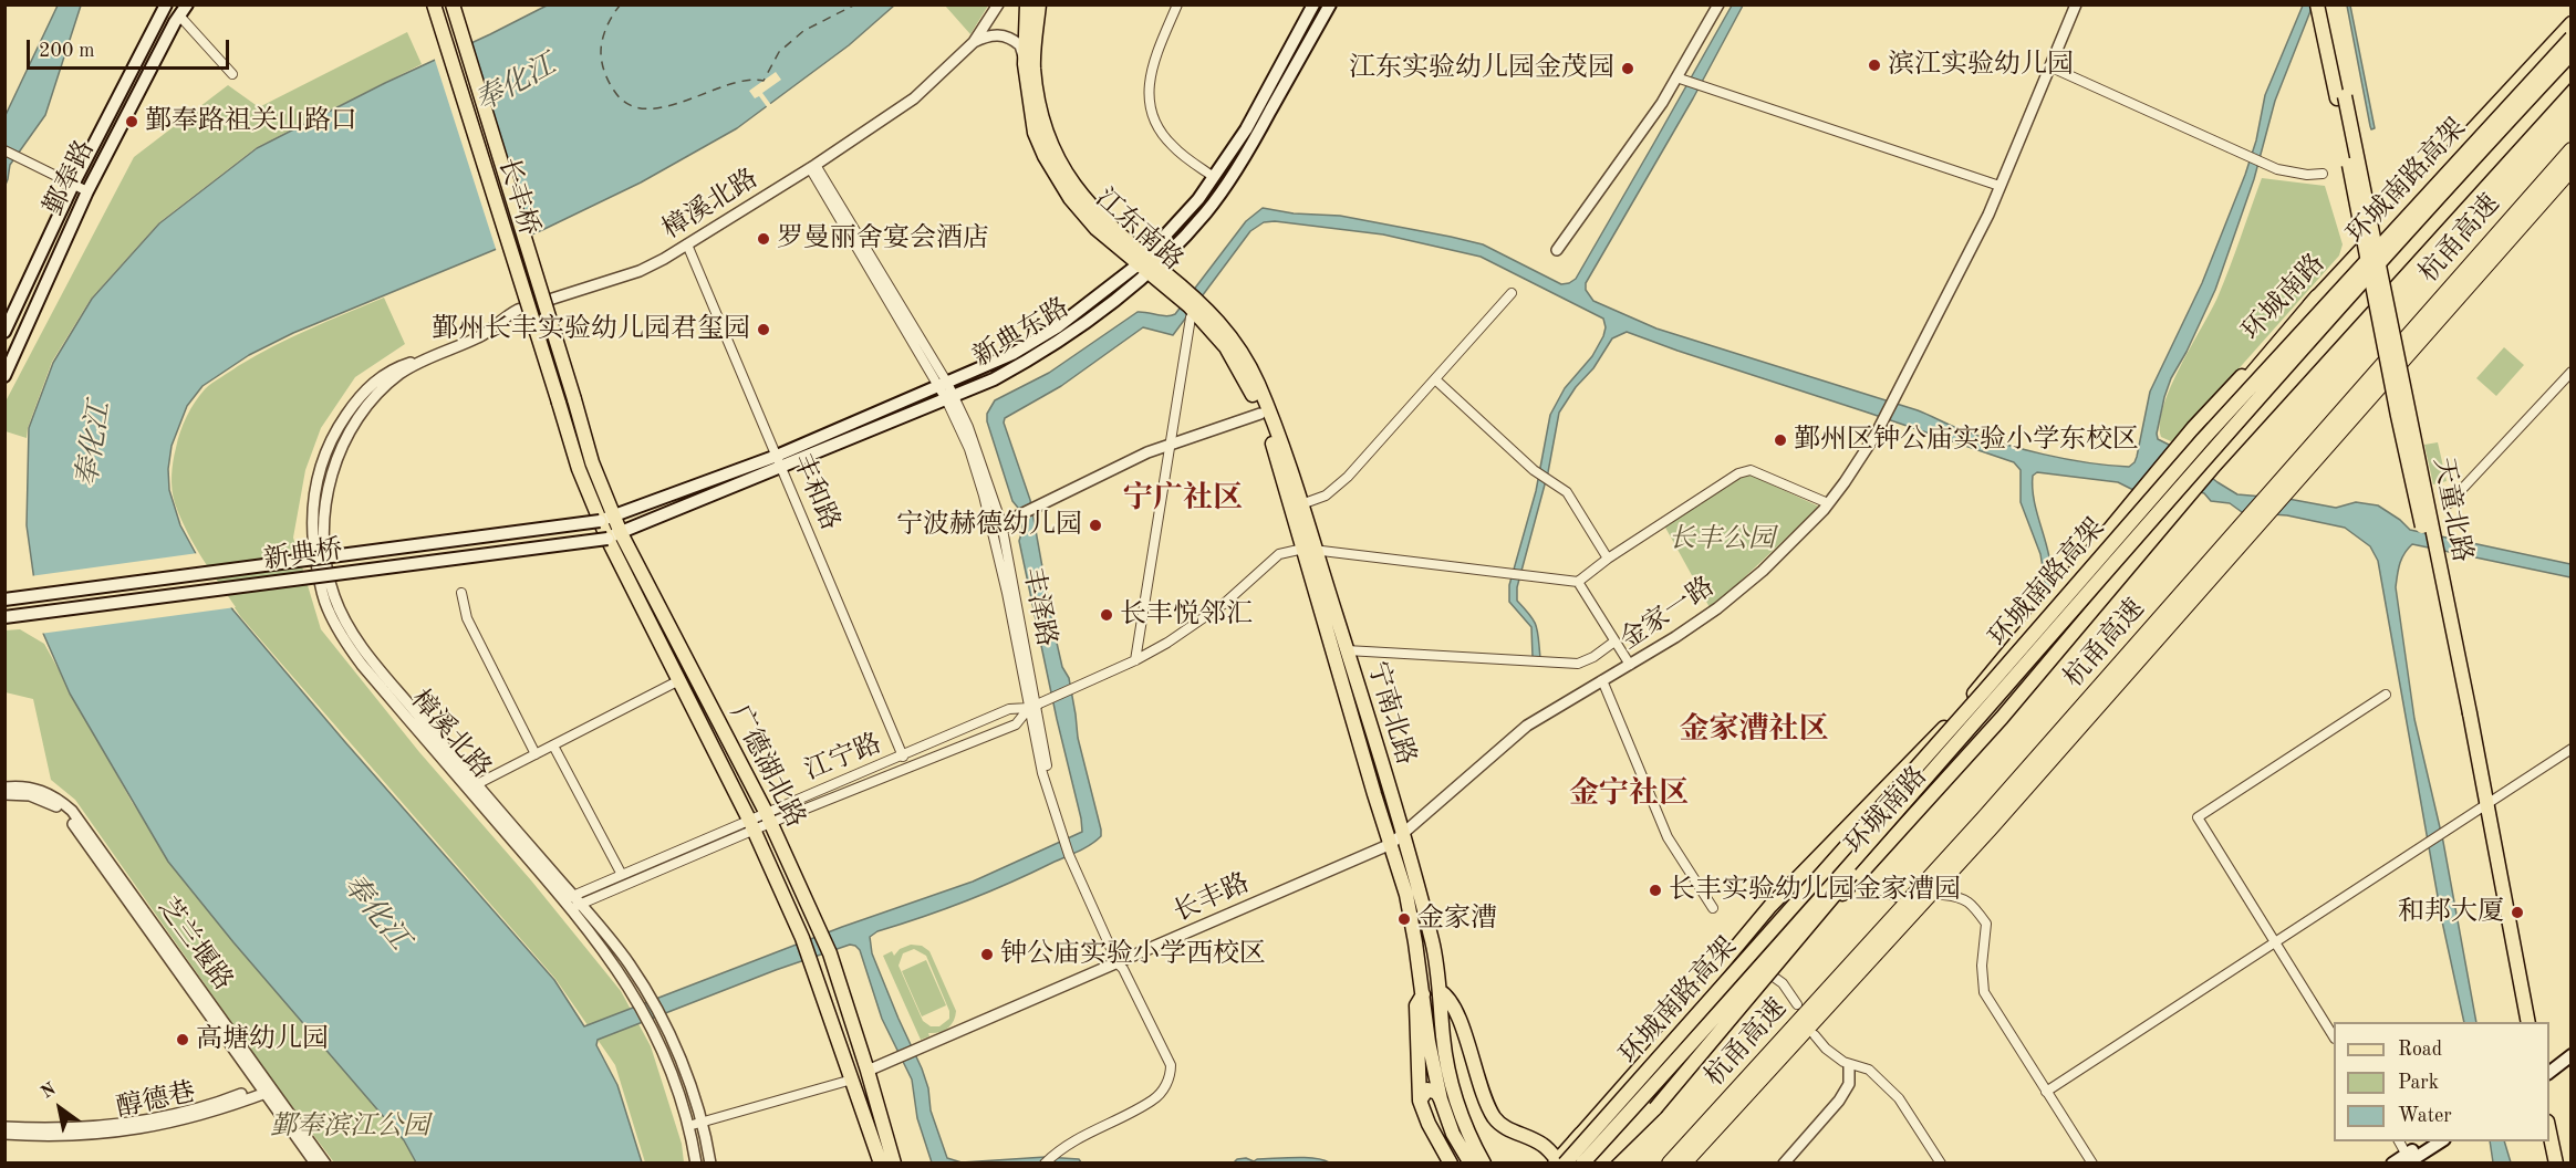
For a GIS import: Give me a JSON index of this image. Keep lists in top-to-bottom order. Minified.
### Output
{"streets":{"highway":["杭甬高速"],"main road":["鄞奉路","环城南路高架","长丰桥","江东南路","环城南路","新典东路","天童北路","新典桥","宁南北路","广德湖北路"],"street":["樟溪北路","丰和路","丰泽路","金家一路","江宁路","长丰路","芝兰堰路","醇德巷"]},"crossings":[["环城南路高架","环城南路"],["长丰桥","广德湖北路"],["樟溪北路","丰和路"],["樟溪北路","丰泽路"],["樟溪北路","江宁路"],["江东南路","新典东路"],["江东南路","宁南北路"],["新典东路","丰和路"],["新典东路","新典桥"],["新典东路","丰泽路"],["新典东路","广德湖北路"],["丰和路","江宁路"],["新典桥","广德湖北路"],["丰泽路","江宁路"],["丰泽路","长丰路"],["金家一路","宁南北路"],["金家一路","长丰路"],["宁南北路","长丰路"],["江宁路","广德湖北路"],["广德湖北路","长丰路"],["芝兰堰路","醇德巷"]],"districts":["宁广社区","金家漕社区","金宁社区"],"water":["奉化江"],"parks":["长丰公园","鄞奉滨江公园"],"places":["滨江实验幼儿园","江东实验幼儿园金茂园","鄞奉路祖关山路口","罗曼丽舍宴会酒店","鄞州长丰实验幼儿园君玺园","鄞州区钟公庙实验小学东校区","宁波赫德幼儿园","长丰悦邻汇","长丰实验幼儿园金家漕园","和邦大厦","金家漕","钟公庙实验小学西校区","高塘幼儿园"],"legend":["Road","Park","Water"],"scale_bar":"200 m","north":"top left"}
